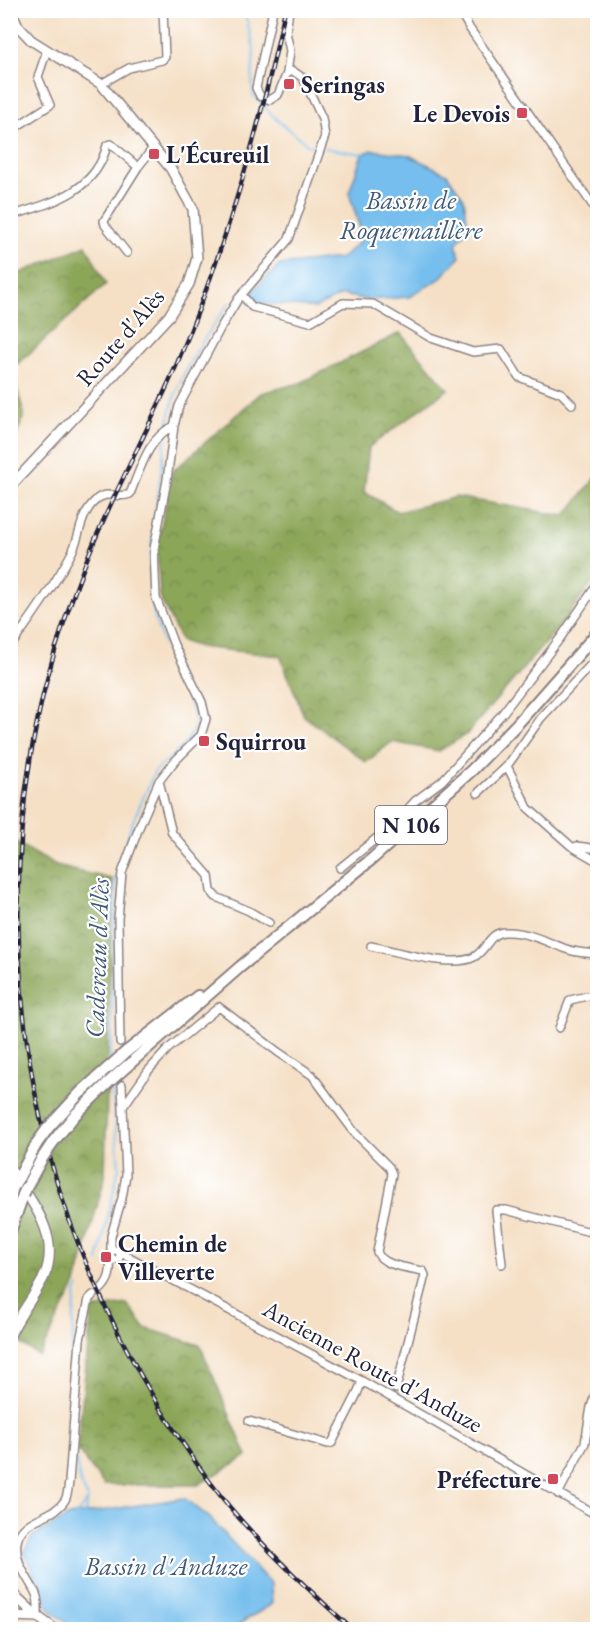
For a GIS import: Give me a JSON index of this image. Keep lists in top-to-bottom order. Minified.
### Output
{"streets":{"main road":["Route d'Alès","N 106"],"street":["Ancienne Route d'Anduze"]},"water":["Bassin de Roquemaillère","Cadereau d'Alès","Bassin d'Anduze"],"places":{"transit":["Seringas","Le Devois","L'Écureuil","Squirrou","Chemin de Villeverte","Préfecture"]}}
